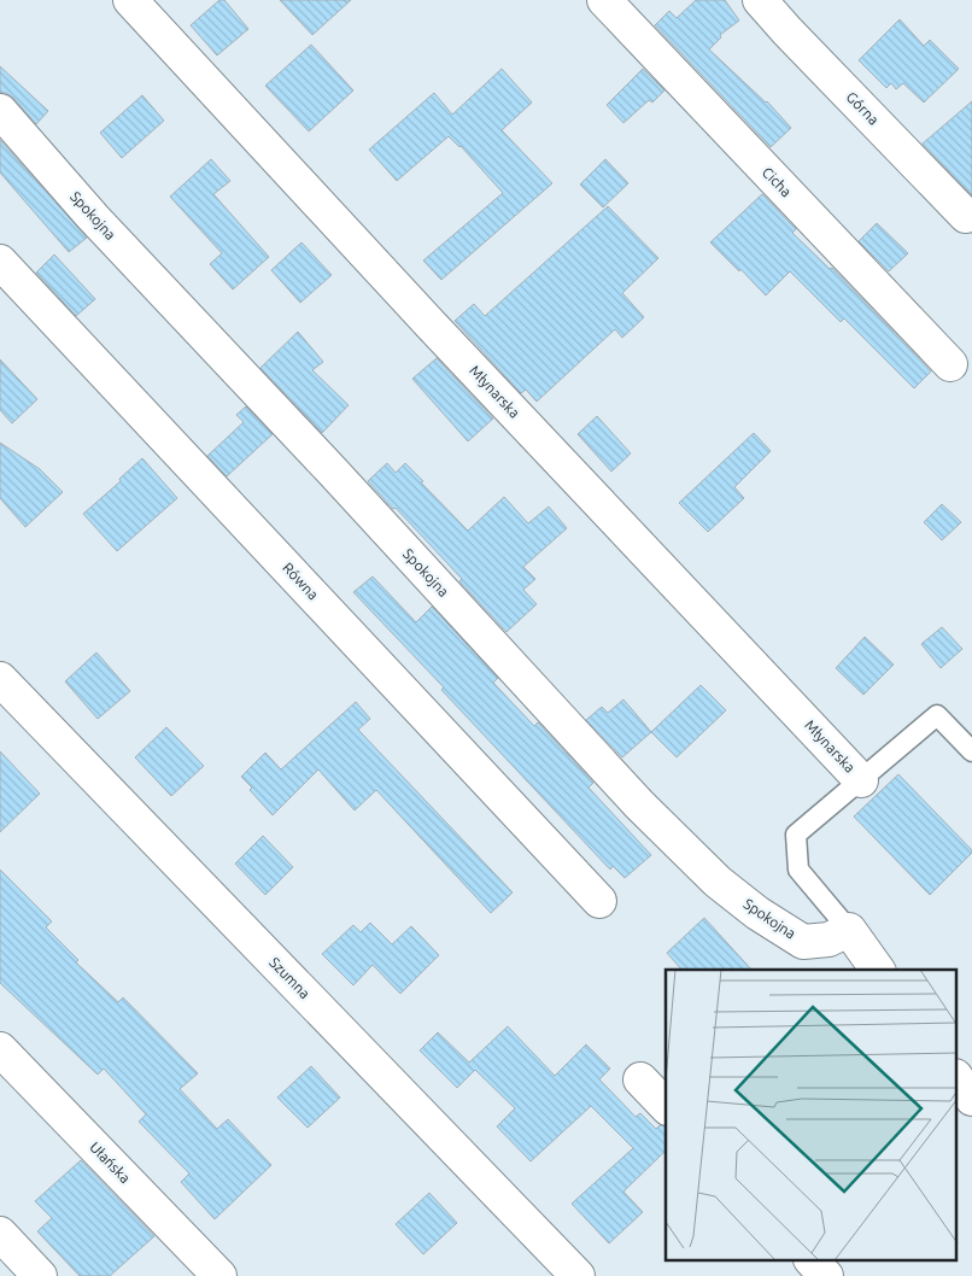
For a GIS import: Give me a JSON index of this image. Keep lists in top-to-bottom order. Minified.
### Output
{"streets":{"street":["Górna","Cicha","Spokojna","Młynarska","Równa","Szumna","Ułańska"]}}
